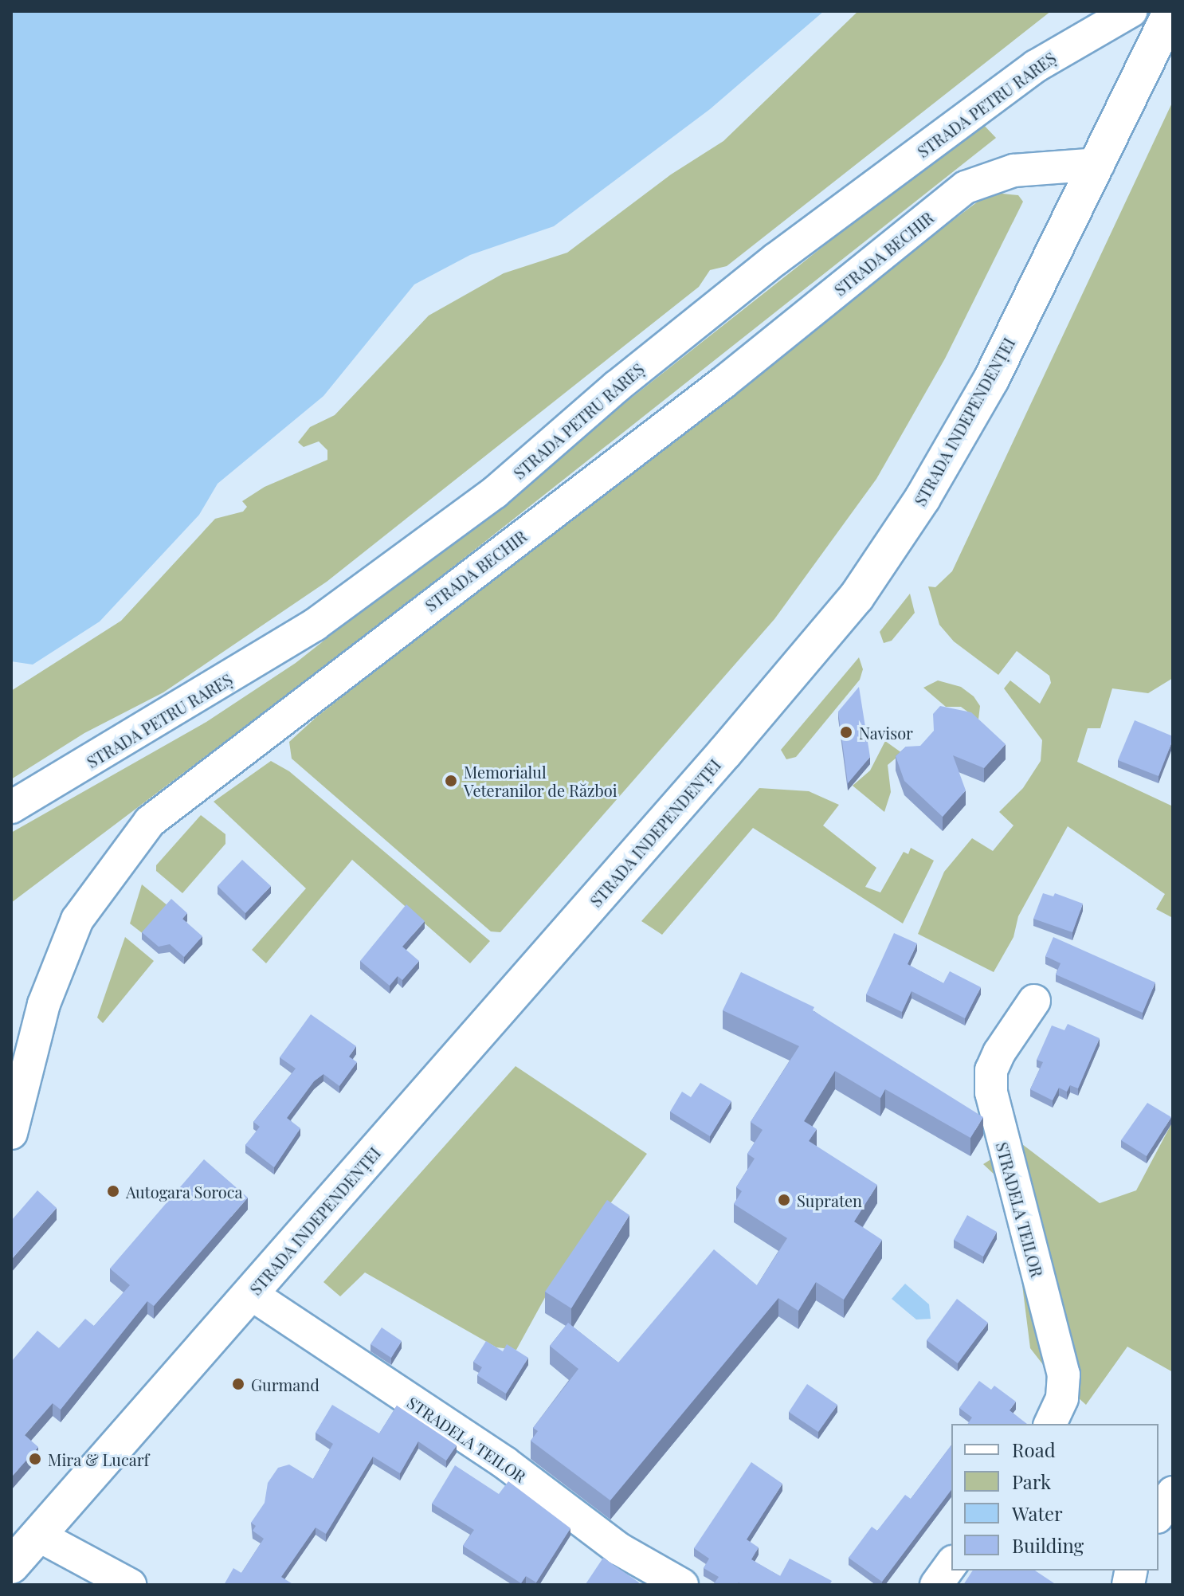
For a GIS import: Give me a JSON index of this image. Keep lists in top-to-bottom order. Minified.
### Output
{"streets":{"main road":["STRADA INDEPENDENȚEI"],"street":["STRADA PETRU RAREȘ","STRADA BECHIR","STRADELA TEILOR"]},"crossings":[["STRADA BECHIR","STRADA INDEPENDENȚEI"],["STRADA INDEPENDENȚEI","STRADELA TEILOR"]],"places":["Navisor","Memorialul Veteranilor de Război","Autogara Soroca","Supraten","Gurmand","Mira & Lucarf"],"legend":["Road","Park","Water","Building"]}
